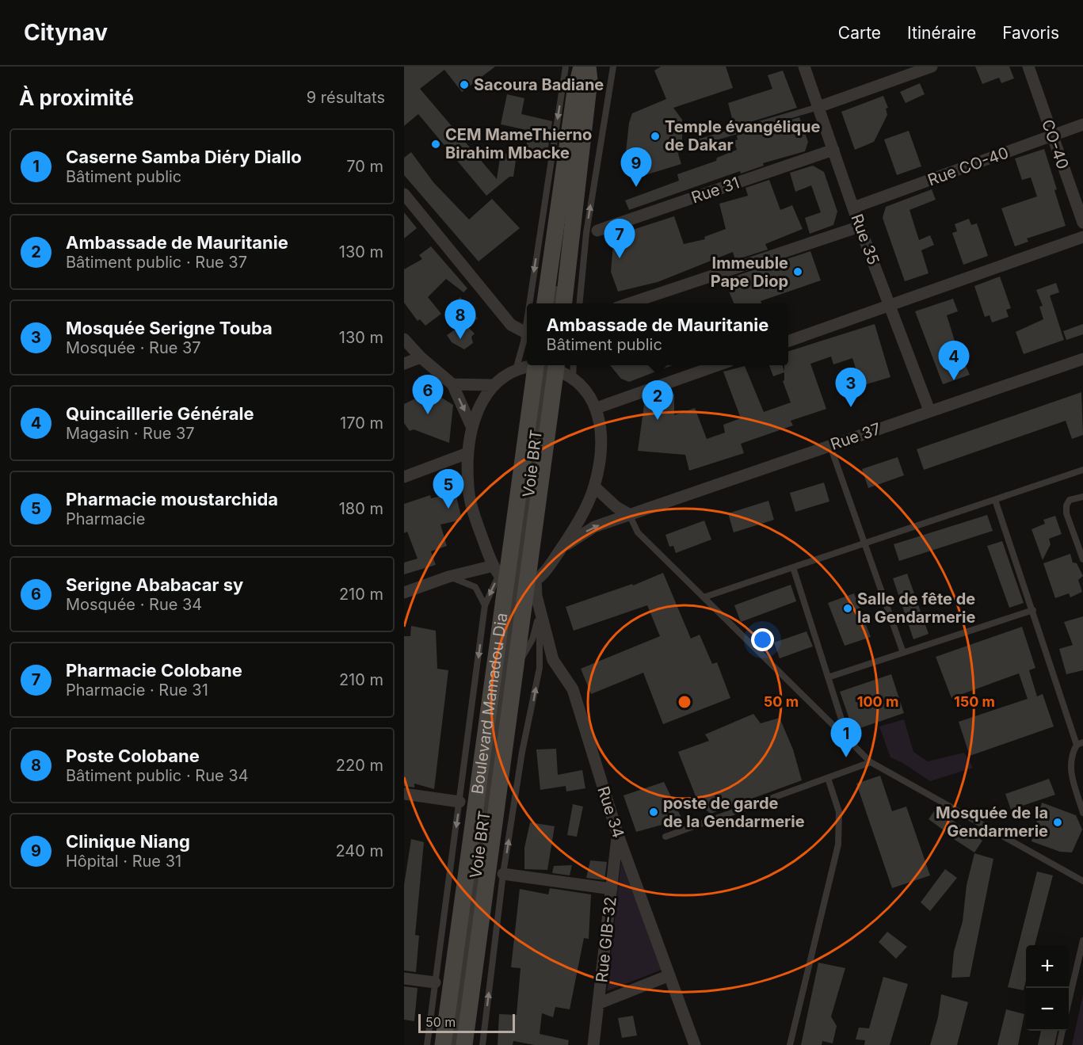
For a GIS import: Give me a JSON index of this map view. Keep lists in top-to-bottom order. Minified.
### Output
{"streets":{"street":["CO-40","Rue CO-40","Rue 31","Rue 35","Rue 37","Boulevard Mamadou Dia","Rue 34","Rue GIB-32"],"lane":["Voie BRT"]},"crossings":[["CO-40","Rue CO-40"],["Rue CO-40","Rue 35"],["Rue 31","Rue 35"],["Rue 35","Rue 37"],["Voie BRT","Boulevard Mamadou Dia"],["Voie BRT","Rue 34"],["Boulevard Mamadou Dia","Rue 34"],["Rue 34","Rue GIB-32"]],"places":["Sacoura Badiane","Temple évangélique de Dakar","CEM MameThierno Birahim Mbacke","Immeuble Pape Diop","Salle de fête de la Gendarmerie","poste de garde de la Gendarmerie","Mosquée de la Gendarmerie"],"scale_bar":"50 m","page":{"header":"Citynav","nav":["Carte","Itinéraire","Favoris"],"heading":["À proximité","9 résultats"],"list":[{"mark":"1","name":"Caserne Samba Diéry Diallo","note":"Bâtiment public","value":"70 m"},{"mark":"2","name":"Ambassade de Mauritanie","note":"Bâtiment public · Rue 37","value":"130 m"},{"mark":"3","name":"Mosquée Serigne Touba","note":"Mosquée · Rue 37","value":"130 m"},{"mark":"4","name":"Quincaillerie Générale","note":"Magasin · Rue 37","value":"170 m"},{"mark":"5","name":"Pharmacie moustarchida","note":"Pharmacie","value":"180 m"},{"mark":"6","name":"Serigne Ababacar sy","note":"Mosquée · Rue 34","value":"210 m"},{"mark":"7","name":"Pharmacie Colobane","note":"Pharmacie · Rue 31","value":"210 m"},{"mark":"8","name":"Poste Colobane","note":"Bâtiment public · Rue 34","value":"220 m"},{"mark":"9","name":"Clinique Niang","note":"Hôpital · Rue 31","value":"240 m"}],"pins":["9","7","8","4","3","6","2","5","1"],"popup":["Ambassade de Mauritanie","Bâtiment public"],"map_buttons":["+","−"],"scale":"50 m"},"rings":["50 m","100 m","150 m"]}
